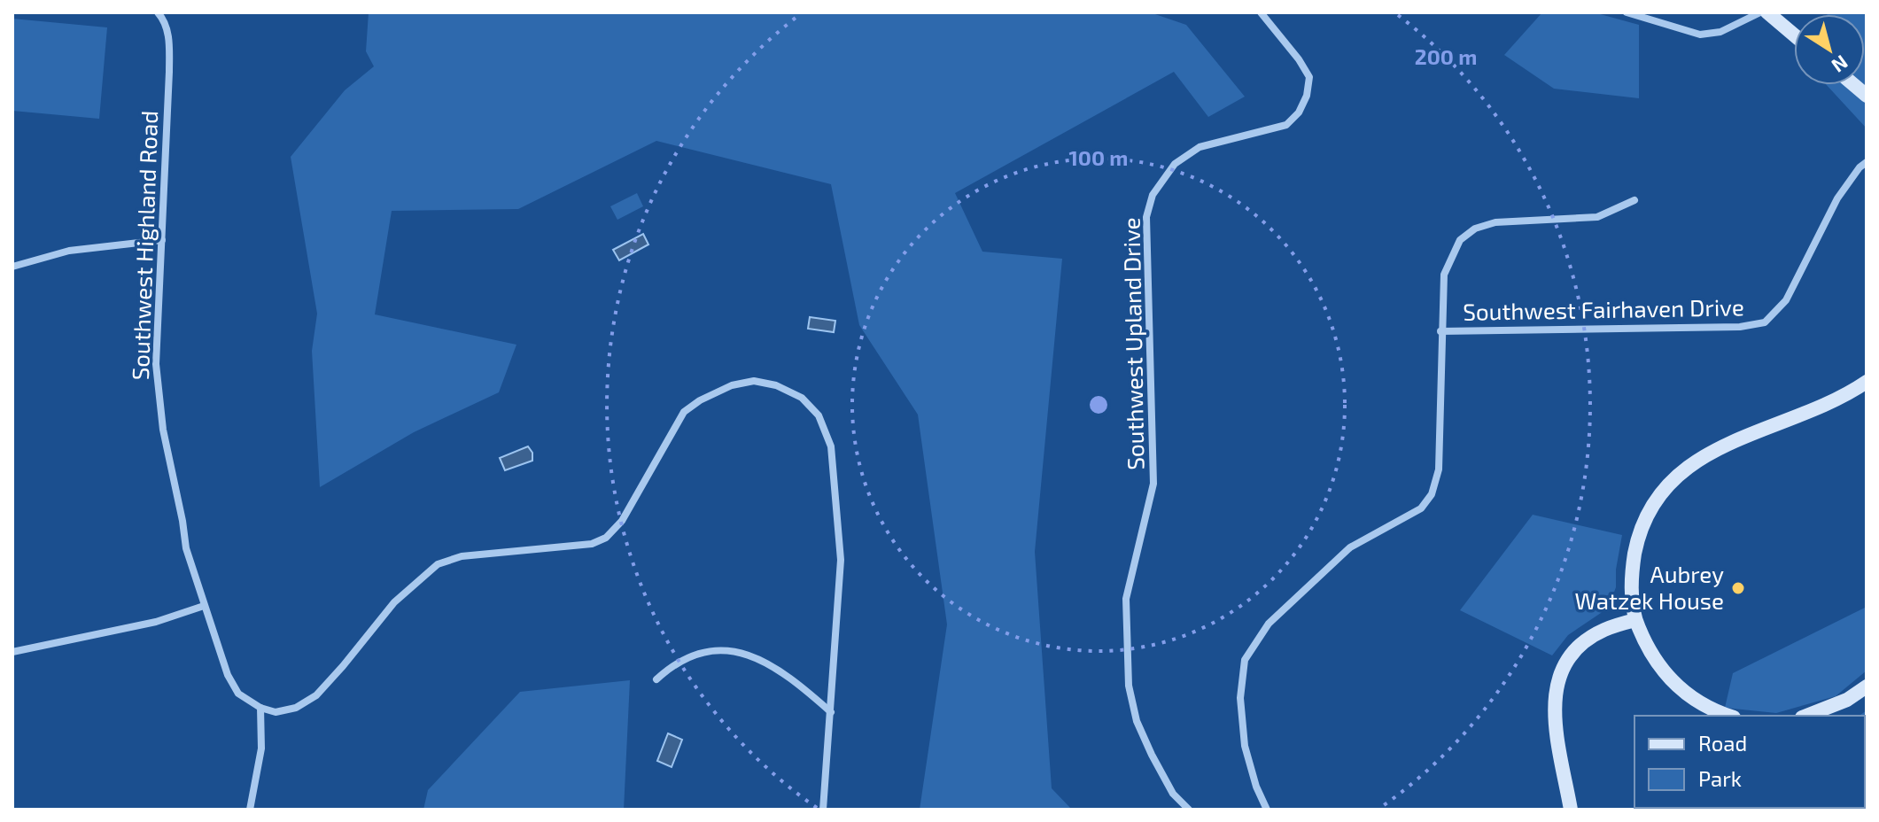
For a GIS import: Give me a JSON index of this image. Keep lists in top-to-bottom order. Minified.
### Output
{"streets":{"street":["Southwest Highland Road","Southwest Fairhaven Drive","Southwest Upland Drive"]},"places":["Aubrey Watzek House"],"legend":["Road","Park"],"north":"bottom right","rings":["200 m","100 m"]}
